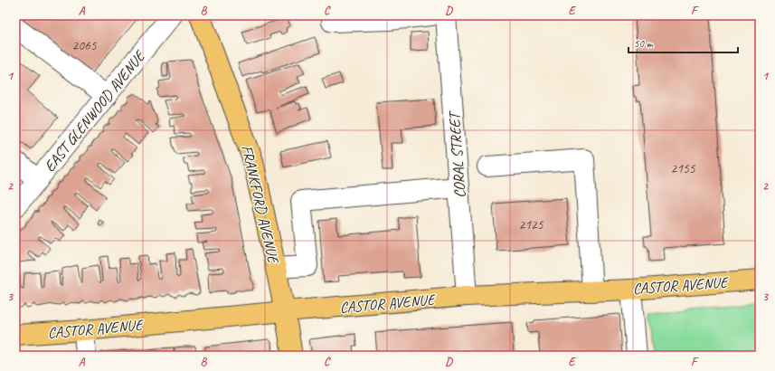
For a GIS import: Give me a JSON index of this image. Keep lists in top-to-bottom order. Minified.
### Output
{"streets":{"main road":["FRANKFORD AVENUE","CASTOR AVENUE"],"street":["EAST GLENWOOD AVENUE","CORAL STREET"]},"crossings":[["CORAL STREET","CASTOR AVENUE"],["FRANKFORD AVENUE","CASTOR AVENUE"]],"house_numbers":["2065","2155","2125"],"scale_bar":"50 m","grid":{"columns":["A","B","C","D","E","F"],"rows":["1","2","3"]}}
